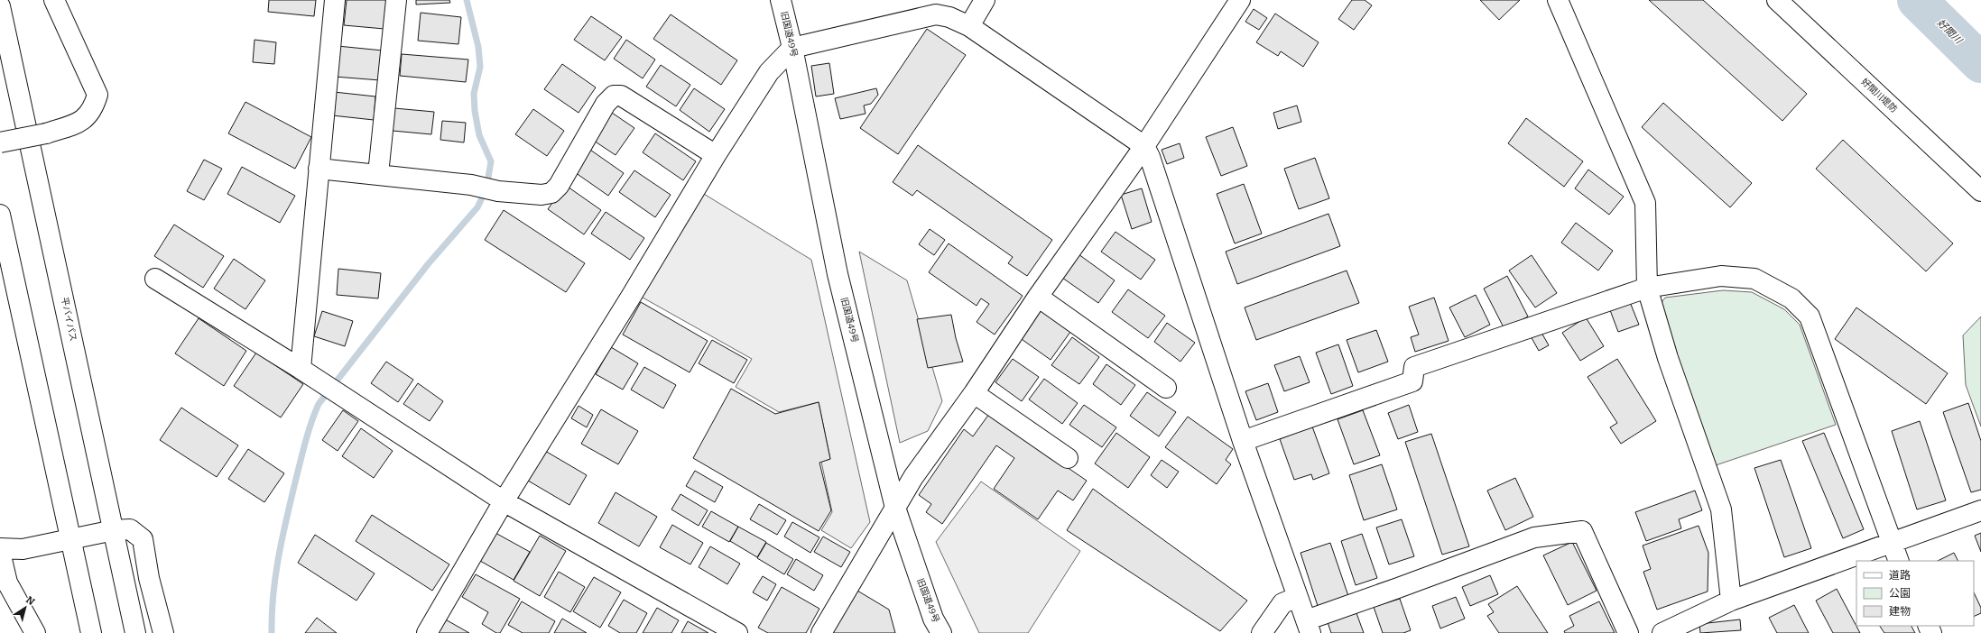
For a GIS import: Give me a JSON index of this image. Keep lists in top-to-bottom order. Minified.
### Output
{"streets":{"main road":["旧国道49号","好間川堤防","平バイパス"]},"water":["好間川"],"legend":["道路","公園","建物"],"north":"top right"}
